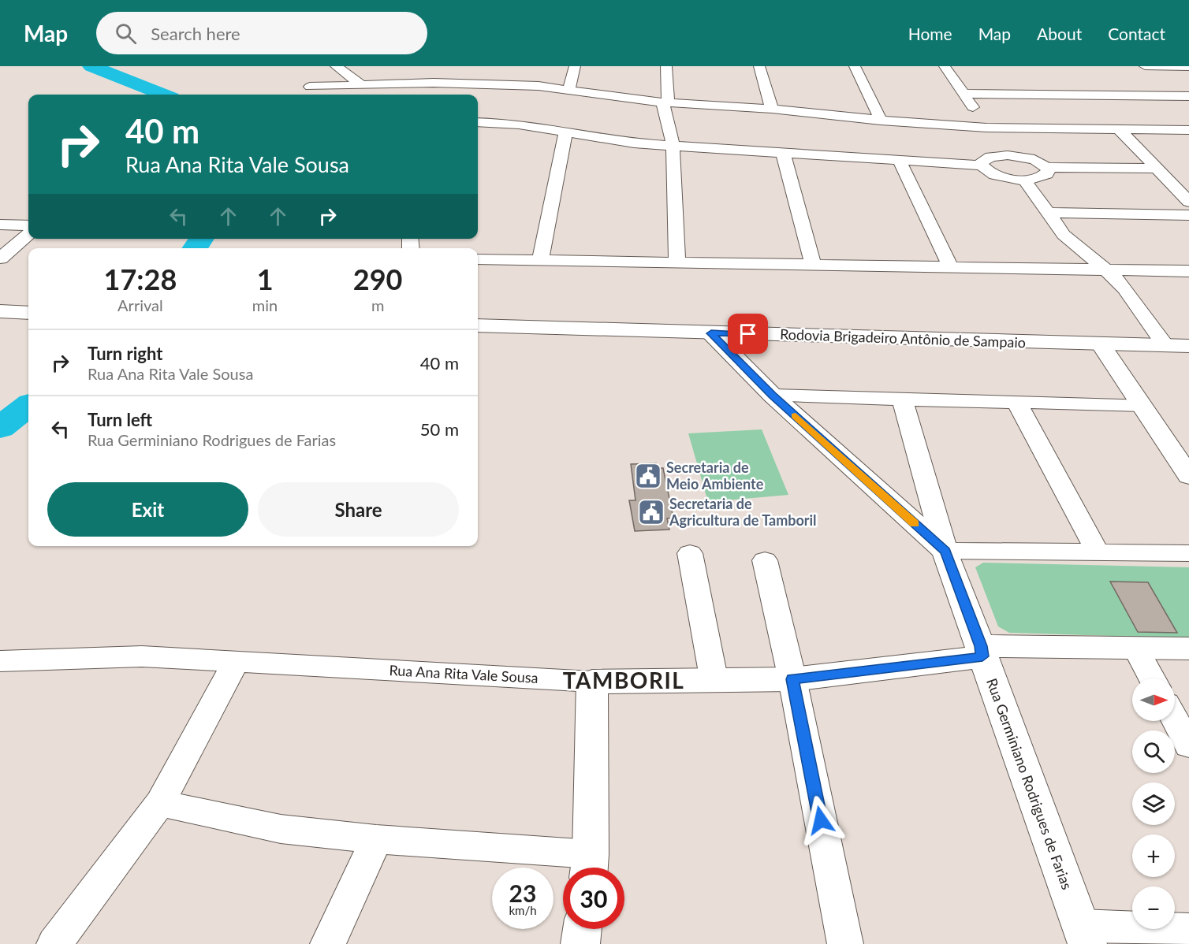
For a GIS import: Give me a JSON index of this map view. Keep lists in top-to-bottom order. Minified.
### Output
{"streets":{"street":["Rodovia Brigadeiro Antônio de Sampaio","Rua Ana Rita Vale Sousa","Rua Germiniano Rodrigues de Farias"]},"crossings":[["Rodovia Brigadeiro Antônio de Sampaio","Rua Germiniano Rodrigues de Farias"],["Rua Ana Rita Vale Sousa","Rua Germiniano Rodrigues de Farias"]],"districts":["TAMBORIL"],"places":{"public building":["Secretaria de Meio Ambiente","Secretaria de Agricultura de Tamboril"]},"north":"right","page":{"header":"Map","search":"Search here","nav":["Home","Map","About","Contact"],"turn":["40 m","Rua Ana Rita Vale Sousa"],"eta":["17:28","Arrival","1","min","290","m"],"list":[{"name":"Turn right","note":"Rua Ana Rita Vale Sousa","value":"40 m"},{"name":"Turn left","note":"Rua Germiniano Rodrigues de Farias","value":"50 m"}],"buttons":["Exit","Share"],"map_buttons":["+","−"],"speed":"23 km/h","limit":"30"}}
